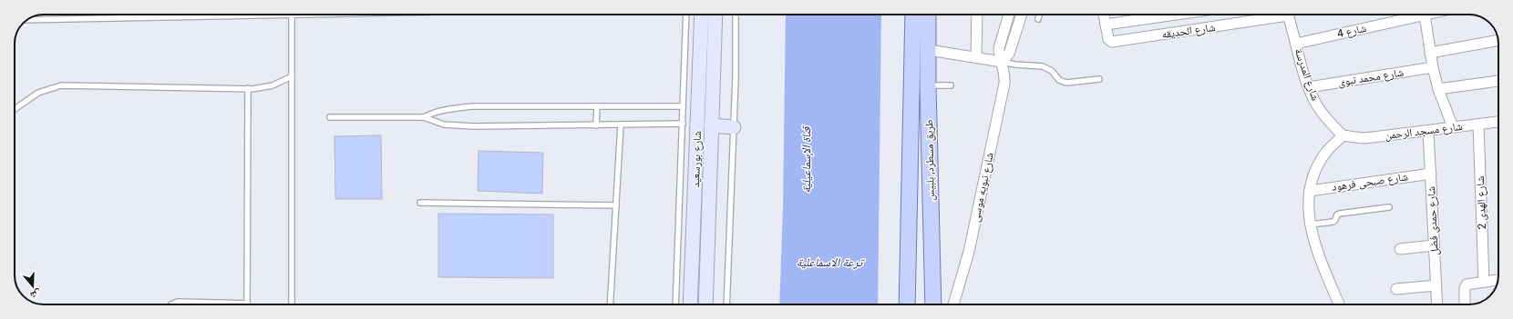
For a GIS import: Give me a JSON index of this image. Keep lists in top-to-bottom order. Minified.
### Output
{"streets":{"main road":["شارع بورسعيد","طريق مسطرد, بلبيس"],"street":["شارع الحديقه","شارع 4","شارع المدرسة","شارع محمد نبوى","شارع مسجد الرحمن","شارع صبحى فرهود","شارع نبويه موسى","شارع الهدى 2","شارع حمدى فضل"]},"crossings":[["شارع 4","شارع المدرسة"],["شارع المدرسة","شارع محمد نبوى"],["شارع المدرسة","شارع مسجد الرحمن"],["شارع مسجد الرحمن","شارع الهدى 2"],["شارع مسجد الرحمن","شارع حمدى فضل"],["شارع صبحى فرهود","شارع حمدى فضل"]],"water":["قناة الإسماعيلية","ترعة الاسماعلية"],"north":"bottom"}
